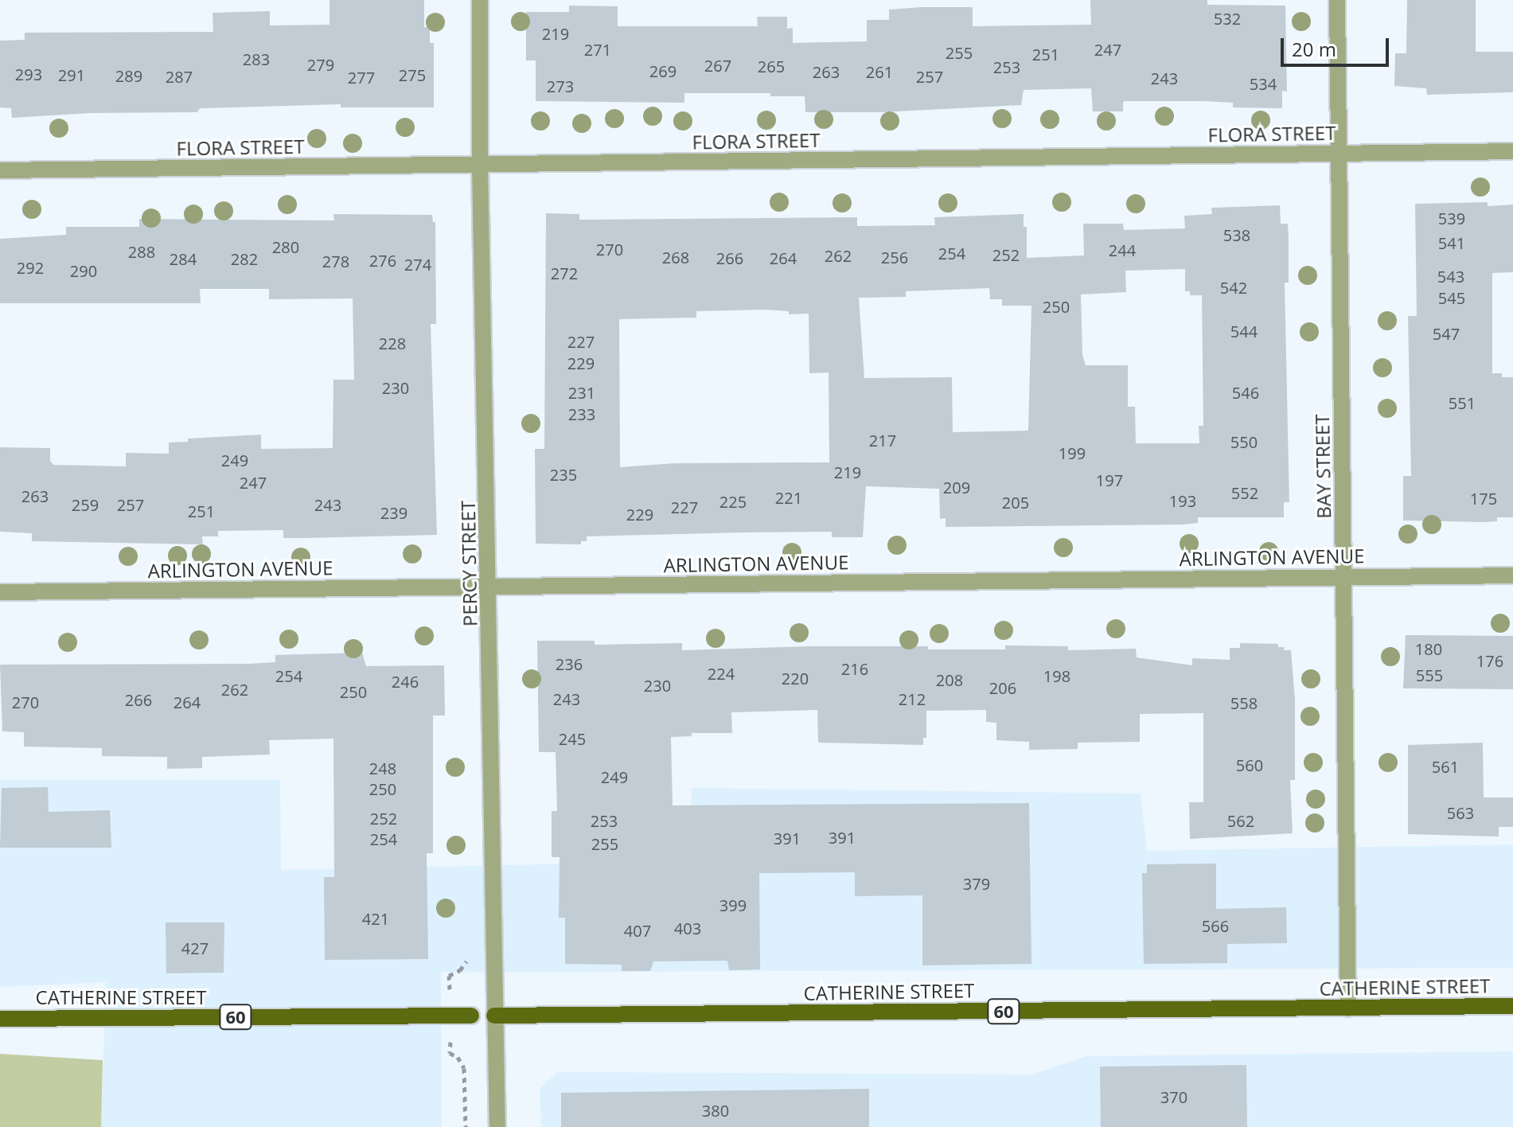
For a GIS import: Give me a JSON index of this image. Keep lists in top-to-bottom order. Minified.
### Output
{"streets":{"main road":["CATHERINE STREET","60"],"street":["FLORA STREET","BAY STREET","ARLINGTON AVENUE","PERCY STREET"]},"crossings":[["FLORA STREET","BAY STREET"],["FLORA STREET","PERCY STREET"],["BAY STREET","ARLINGTON AVENUE"],["BAY STREET","CATHERINE STREET"],["ARLINGTON AVENUE","PERCY STREET"],["PERCY STREET","CATHERINE STREET"]],"house_numbers":["532","219","271","247","255","251","283","279","267","265","253","269","263","261","293","291","275","289","287","257","277","243","534","273","539","538","541","280","270","244","288","254","252","262","268","256","266","264","284","282","276","278","274","292","290","272","543","542","545","250","544","547","227","228","229","230","231","546","551","233","217","550","199","249","219","235","197","247","209","552","263","221","175","193","225","205","259","257","243","227","251","239","229","180","176","236","216","224","555","254","198","220","208","246","230","206","262","250","243","212","266","270","264","558","245","560","561","248","249","250","563","252","253","562","391","391","254","255","379","399","421","566","403","407","427","370","380"],"scale_bar":"20 m"}
